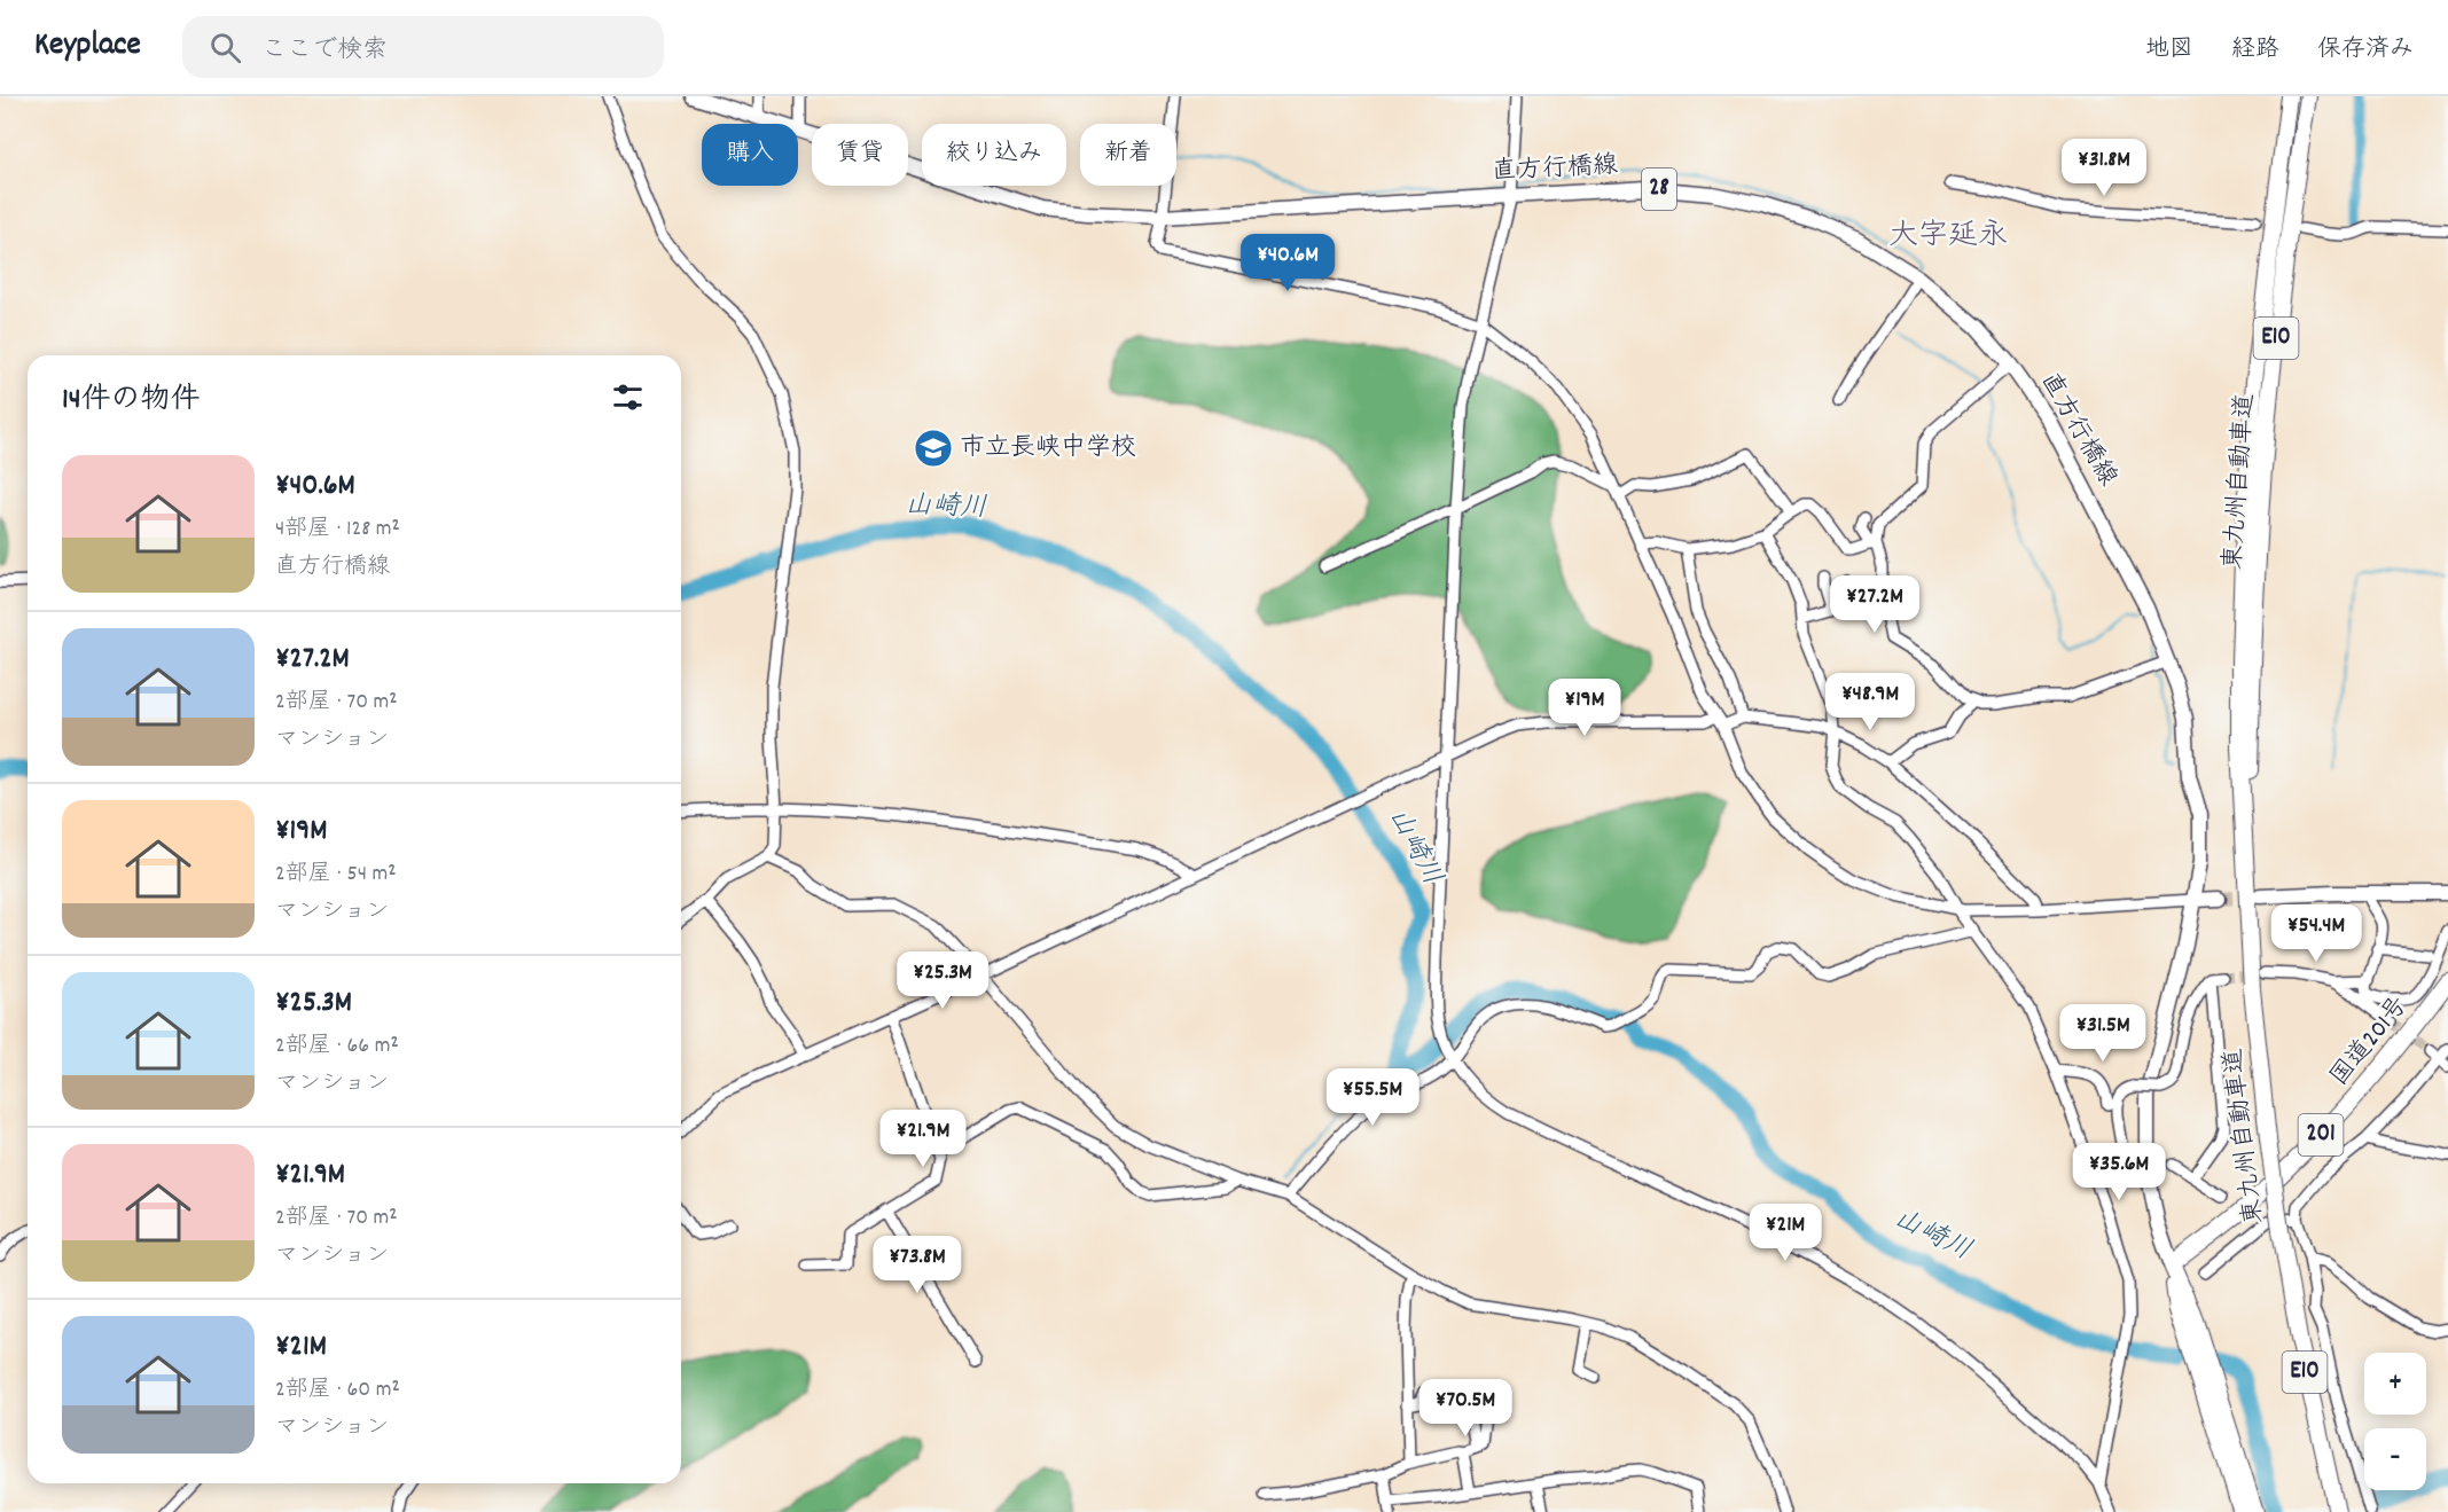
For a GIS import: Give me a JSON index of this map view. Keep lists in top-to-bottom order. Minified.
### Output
{"streets":{"highway":["E10","東九州自動車道","国道201号","201"],"main road":["直方行橋線","28"]},"crossings":[["直方行橋線","国道201号"]],"districts":["大字延永"],"water":["山崎川"],"places":{"school or university":["市立長峡中学校"]},"page":{"header":"Keyplace","search":"ここで検索","nav":["地図","経路","保存済み"],"chip":["購入","賃貸","絞り込み","新着"],"price":["¥31.8M","¥40.6M","¥27.2M","¥48.9M","¥19M","¥54.4M","¥25.3M","¥31.5M","¥55.5M","¥21.9M","¥35.6M","¥21M","¥73.8M","¥70.5M"],"heading":"14件の物件","list":[{"name":"¥40.6M","note":"4部屋 · 128 m² · 直方行橋線"},{"name":"¥27.2M","note":"2部屋 · 70 m² · マンション"},{"name":"¥19M","note":"2部屋 · 54 m² · マンション"},{"name":"¥25.3M","note":"2部屋 · 66 m² · マンション"},{"name":"¥21.9M","note":"2部屋 · 70 m² · マンション"},{"name":"¥21M","note":"2部屋 · 60 m² · マンション"}],"map_buttons":["+","−"]}}
